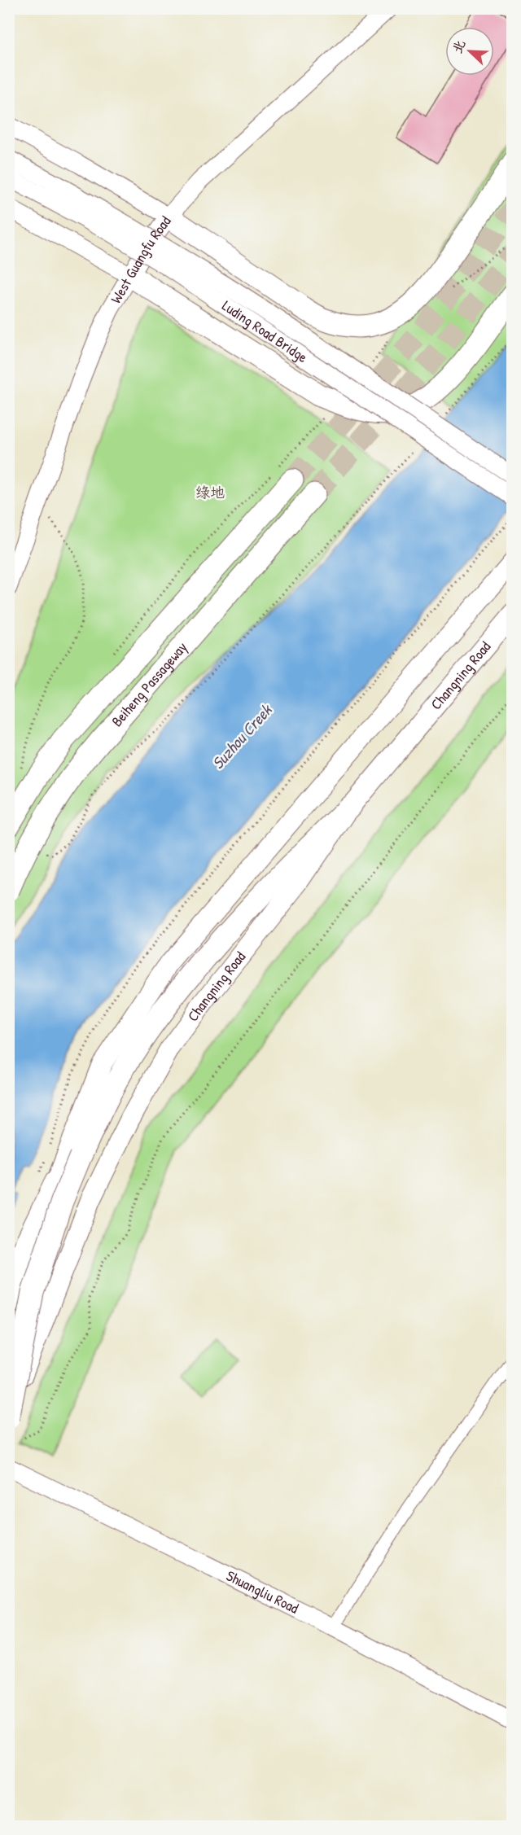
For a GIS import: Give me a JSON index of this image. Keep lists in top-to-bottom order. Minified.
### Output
{"streets":{"highway":["Beiheng Passageway"],"main road":["West Guangfu Road","Luding Road Bridge","Changning Road","Shuangliu Road"]},"water":["Suzhou Creek"],"parks":["绿地"],"north":"top left"}
